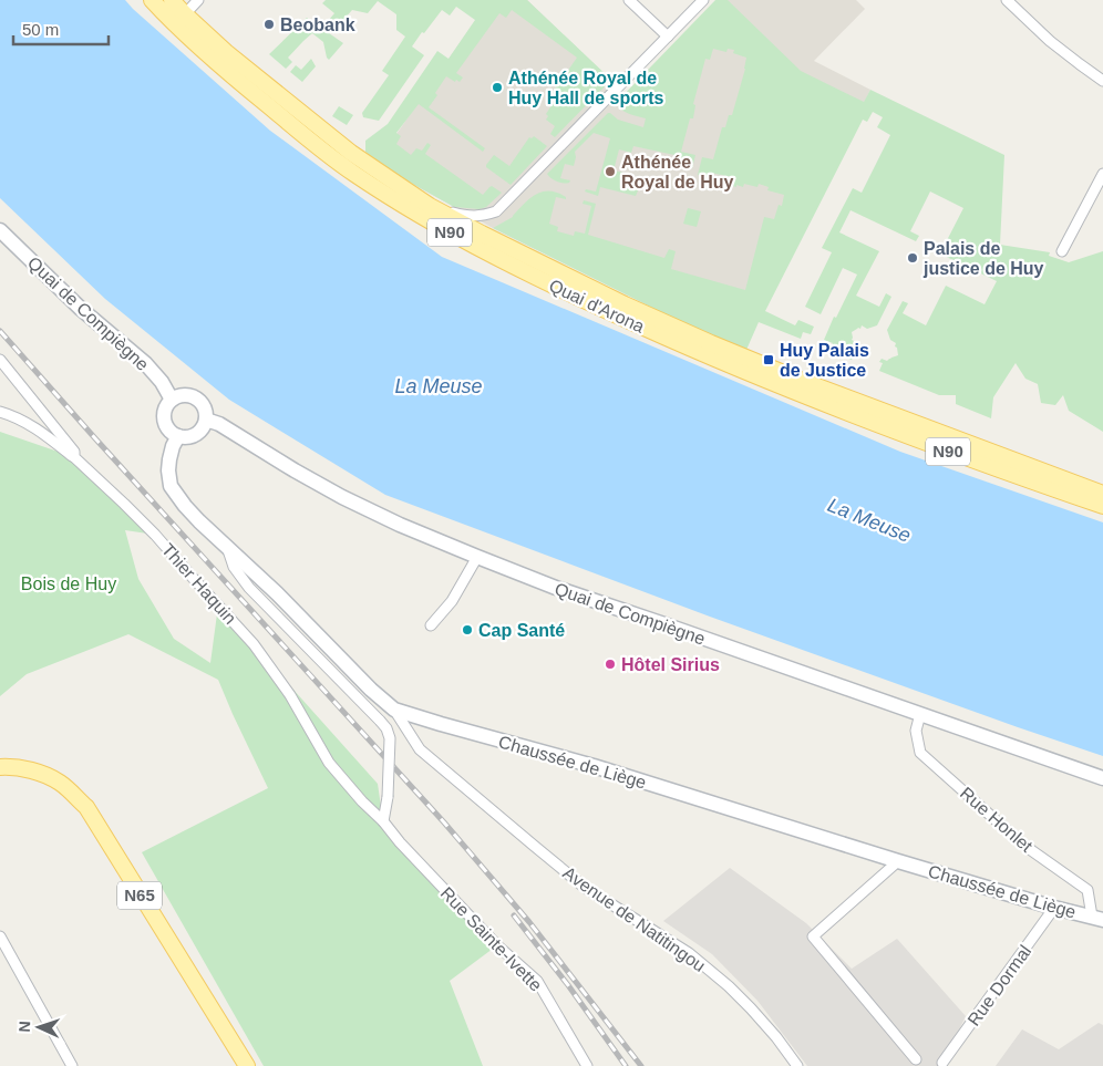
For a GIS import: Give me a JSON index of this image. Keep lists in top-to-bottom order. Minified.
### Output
{"streets":{"main road":["N90","Quai d'Arona","Quai de Compiègne","Chaussée de Liège","N65"],"street":["Thier Haquin","Rue Honlet","Avenue de Natitingou","Rue Sainte-Ivette","Rue Dormal"]},"crossings":[["Quai de Compiègne","Chaussée de Liège"],["Quai de Compiègne","Rue Honlet"],["Thier Haquin","Rue Sainte-Ivette"],["Chaussée de Liège","Rue Honlet"],["Chaussée de Liège","Avenue de Natitingou"],["Chaussée de Liège","Rue Dormal"]],"water":["La Meuse"],"parks":["Bois de Huy"],"places":{"other":["Beobank","Athénée Royal de Huy Hall de sports","Athénée Royal de Huy","Palais de justice de Huy","Cap Santé","Hôtel Sirius"],"transit":["Huy Palais de Justice"]},"scale_bar":"50 m","north":"left"}
